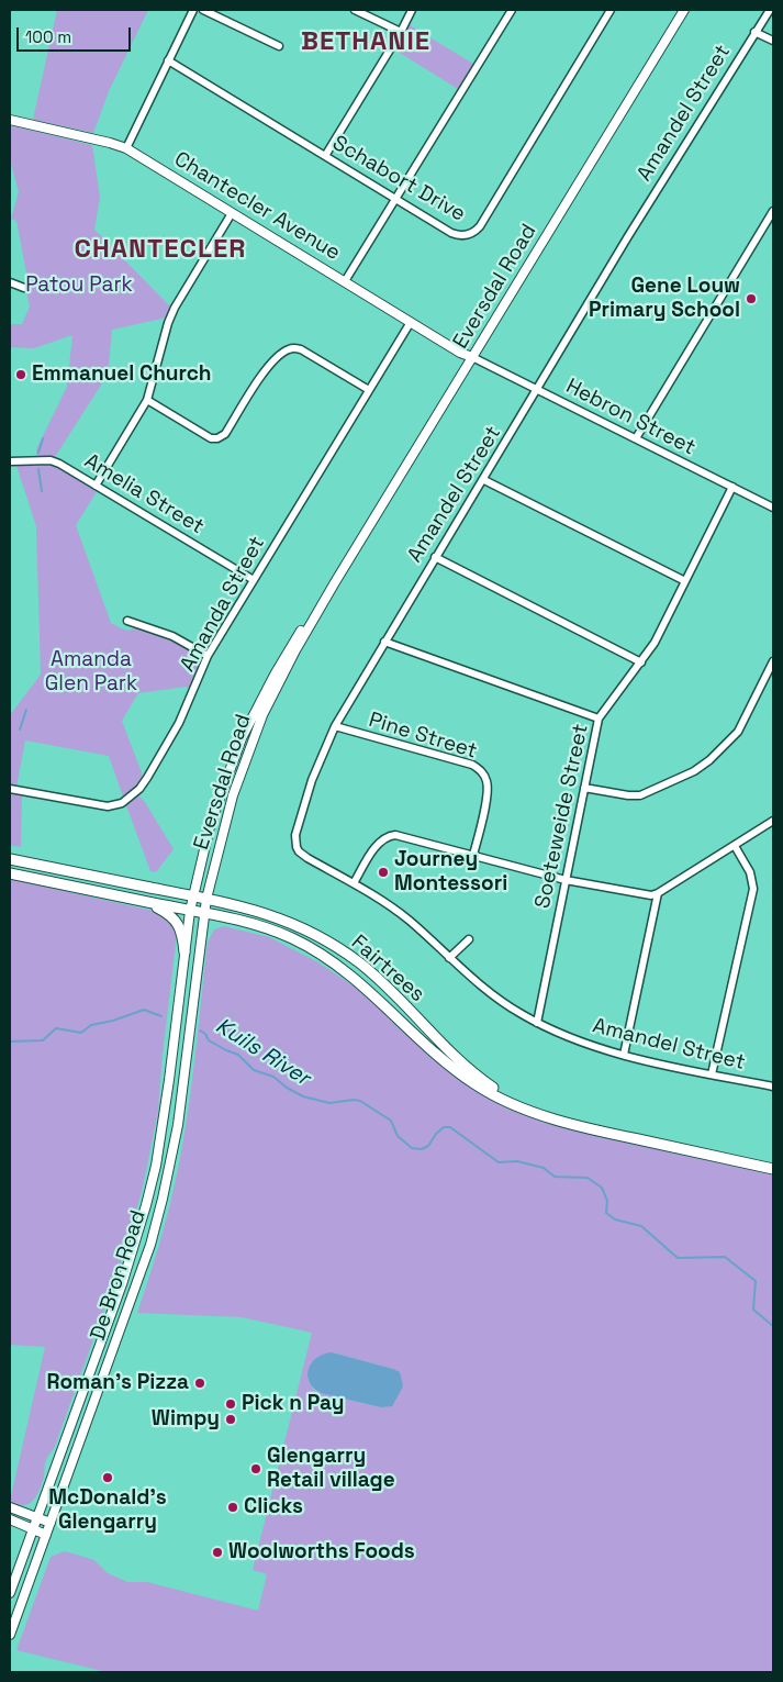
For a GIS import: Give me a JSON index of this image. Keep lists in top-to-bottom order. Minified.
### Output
{"streets":{"main road":["Fairtrees"],"street":["Amandel Street","Schabort Drive","Chantecler Avenue","Eversdal Road","Hebron Street","Amelia Street","Amanda Street","Pine Street","Soeteweide Street","De Bron Road"]},"crossings":[["Amandel Street","Hebron Street"],["Amandel Street","Pine Street"],["Amandel Street","Soeteweide Street"],["Chantecler Avenue","Eversdal Road"],["Chantecler Avenue","Hebron Street"],["Chantecler Avenue","Amanda Street"],["Eversdal Road","Hebron Street"],["Eversdal Road","Fairtrees"],["Eversdal Road","De Bron Road"],["Hebron Street","Soeteweide Street"],["Amelia Street","Amanda Street"],["Fairtrees","De Bron Road"]],"districts":["BETHANIE","CHANTECLER"],"water":["Kuils River"],"parks":["Patou Park","Amanda Glen Park"],"places":["Gene Louw Primary School","Emmanuel Church","Journey Montessori","Roman's Pizza","Pick n Pay","Wimpy","Glengarry Retail village","McDonald's Glengarry","Clicks","Woolworths Foods"],"scale_bar":"100 m"}
